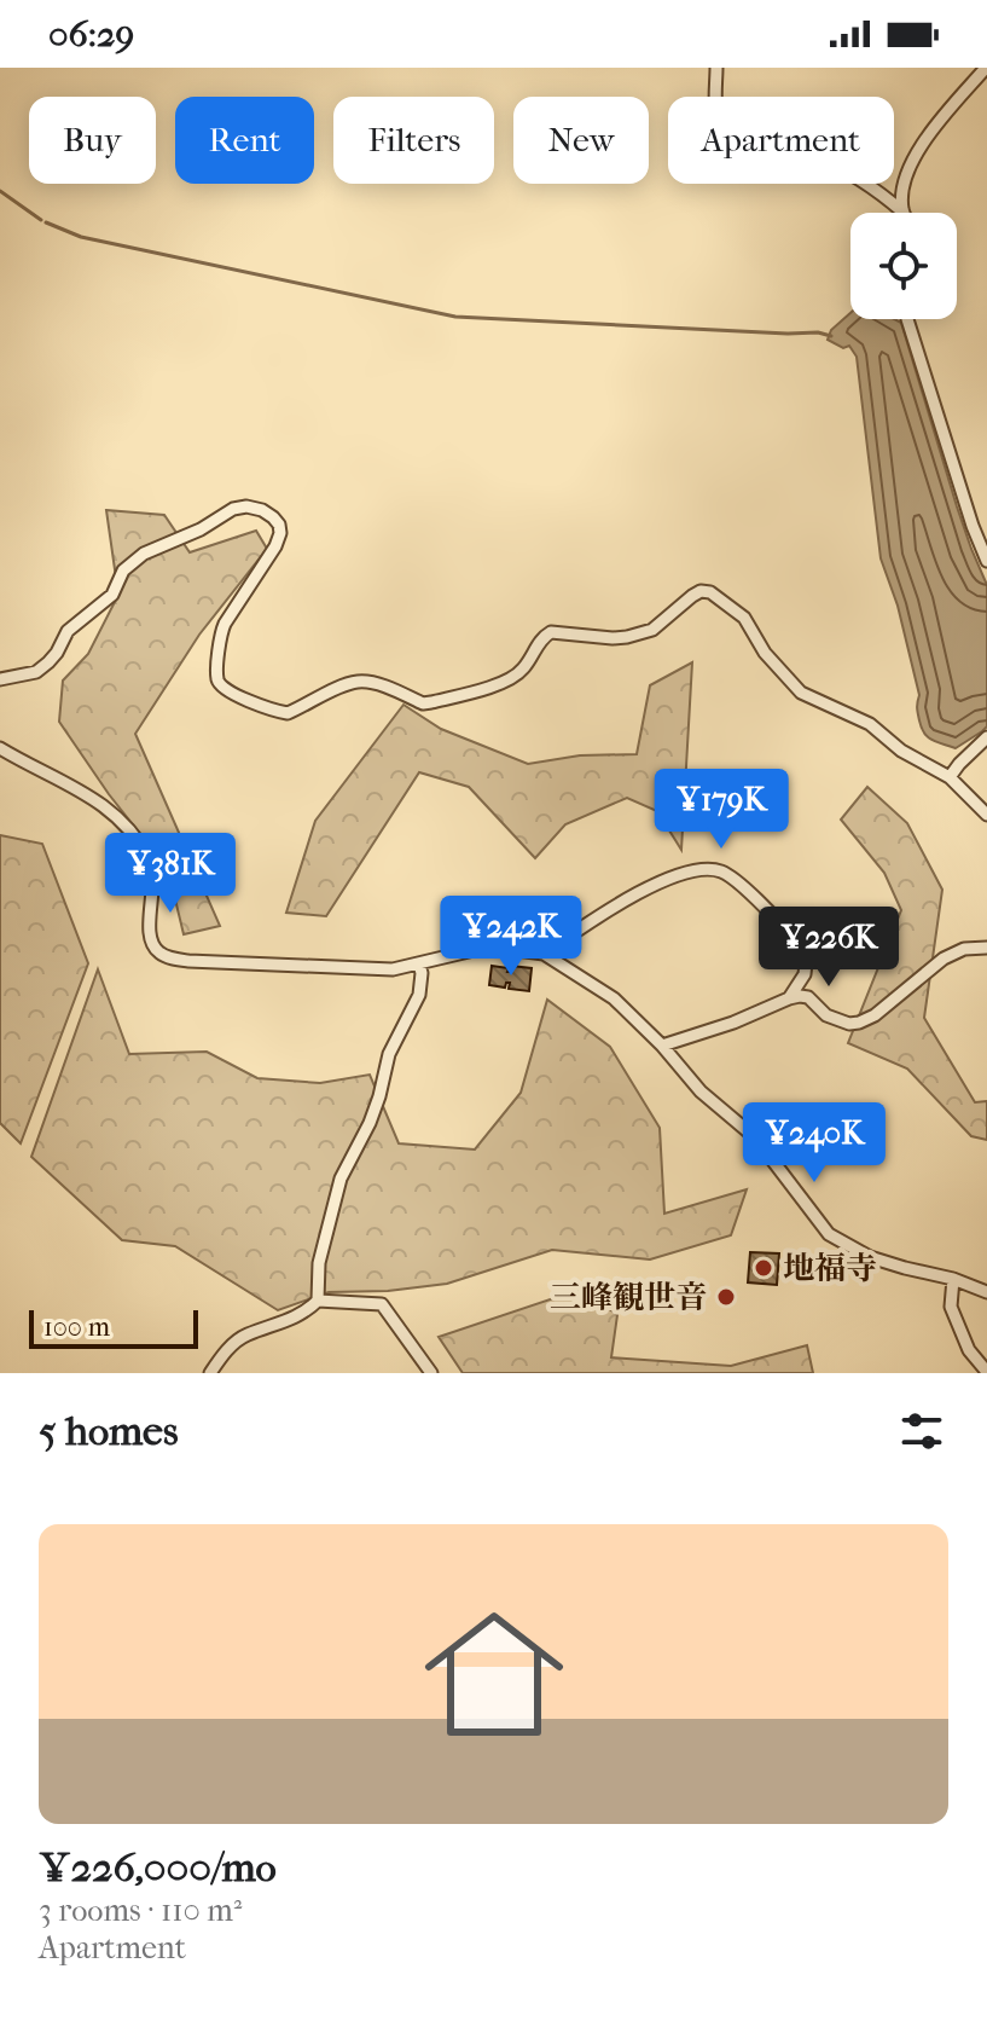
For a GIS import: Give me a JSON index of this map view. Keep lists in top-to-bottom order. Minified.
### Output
{"places":["地福寺","三峰観世音"],"scale_bar":"100 m","page":{"status":"06:29","chip":["Buy","Rent","Filters","New","Apartment"],"price":["¥179K","¥381K","¥242K","¥226K","¥240K"],"scale":"100 m","heading":"5 homes","list":[{"name":"¥226,000/mo","note":"3 rooms · 110 m² · Apartment"}]}}
